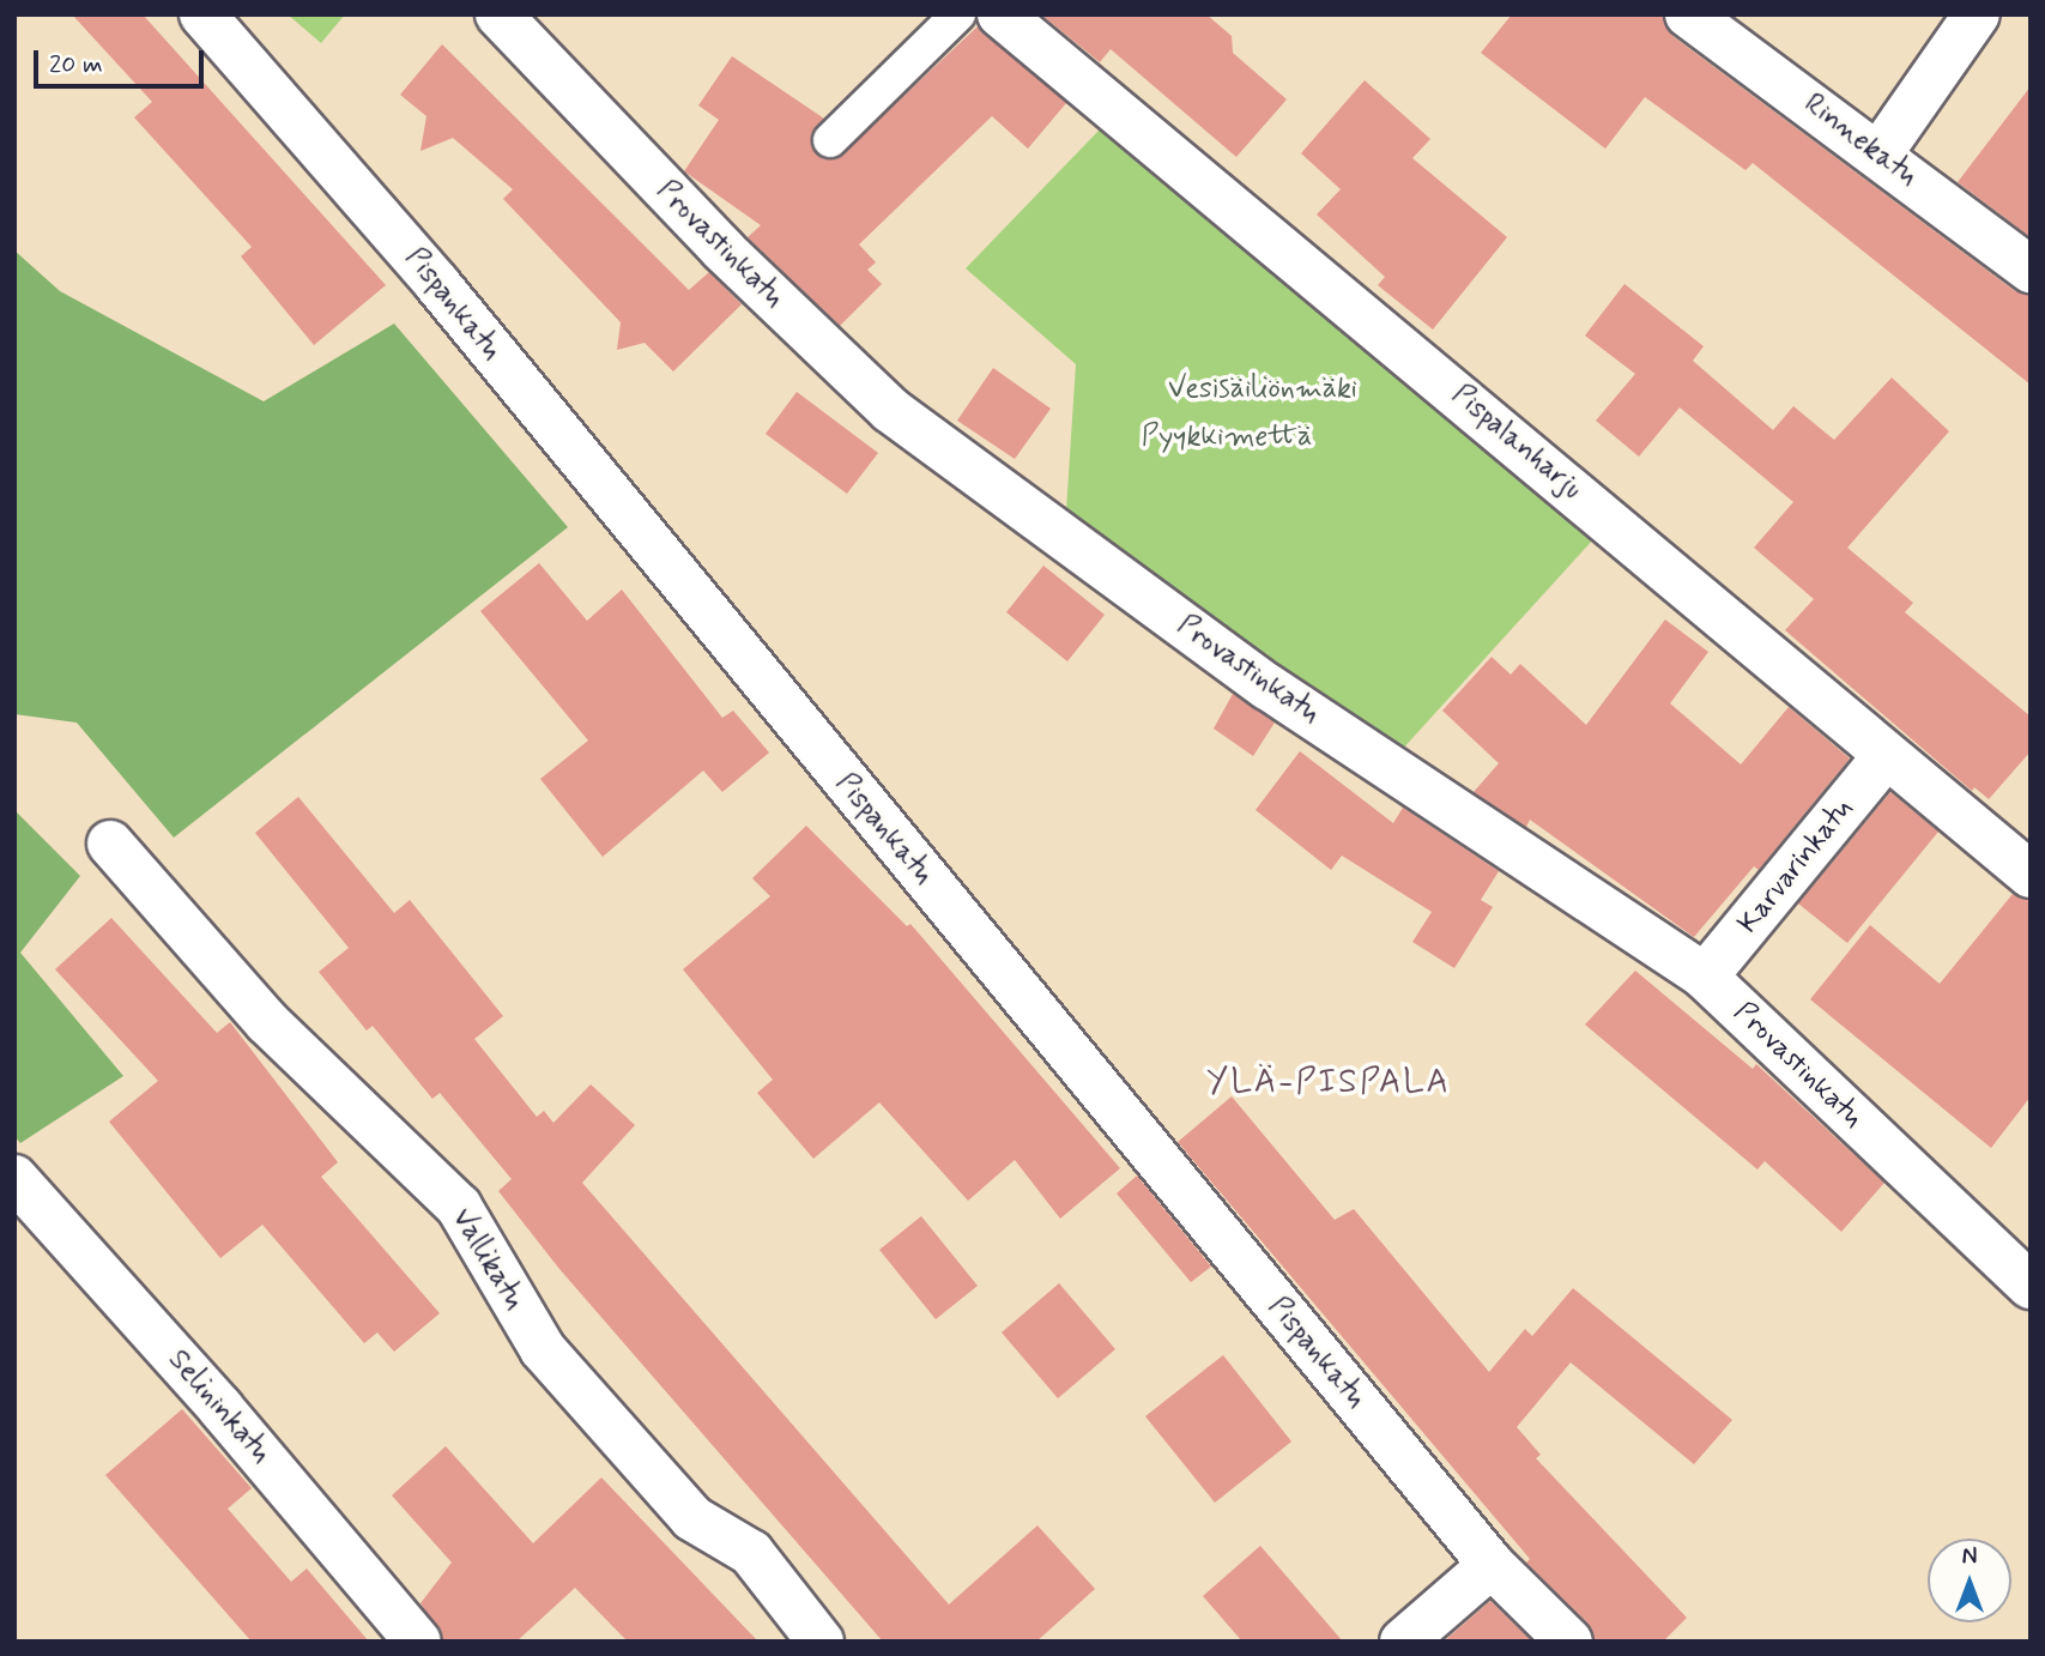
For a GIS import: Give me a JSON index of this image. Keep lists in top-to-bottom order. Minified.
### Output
{"streets":{"street":["Rinnekatu","Provastinkatu","Pispankatu","Pispalanharju","Karvarinkatu","Vallikatu","Selininkatu"]},"crossings":[["Provastinkatu","Karvarinkatu"],["Pispalanharju","Karvarinkatu"]],"districts":["YLÄ-PISPALA"],"parks":["Vesisäiliönmäki","Pyykkimettä"],"scale_bar":"20 m","north":"top"}
